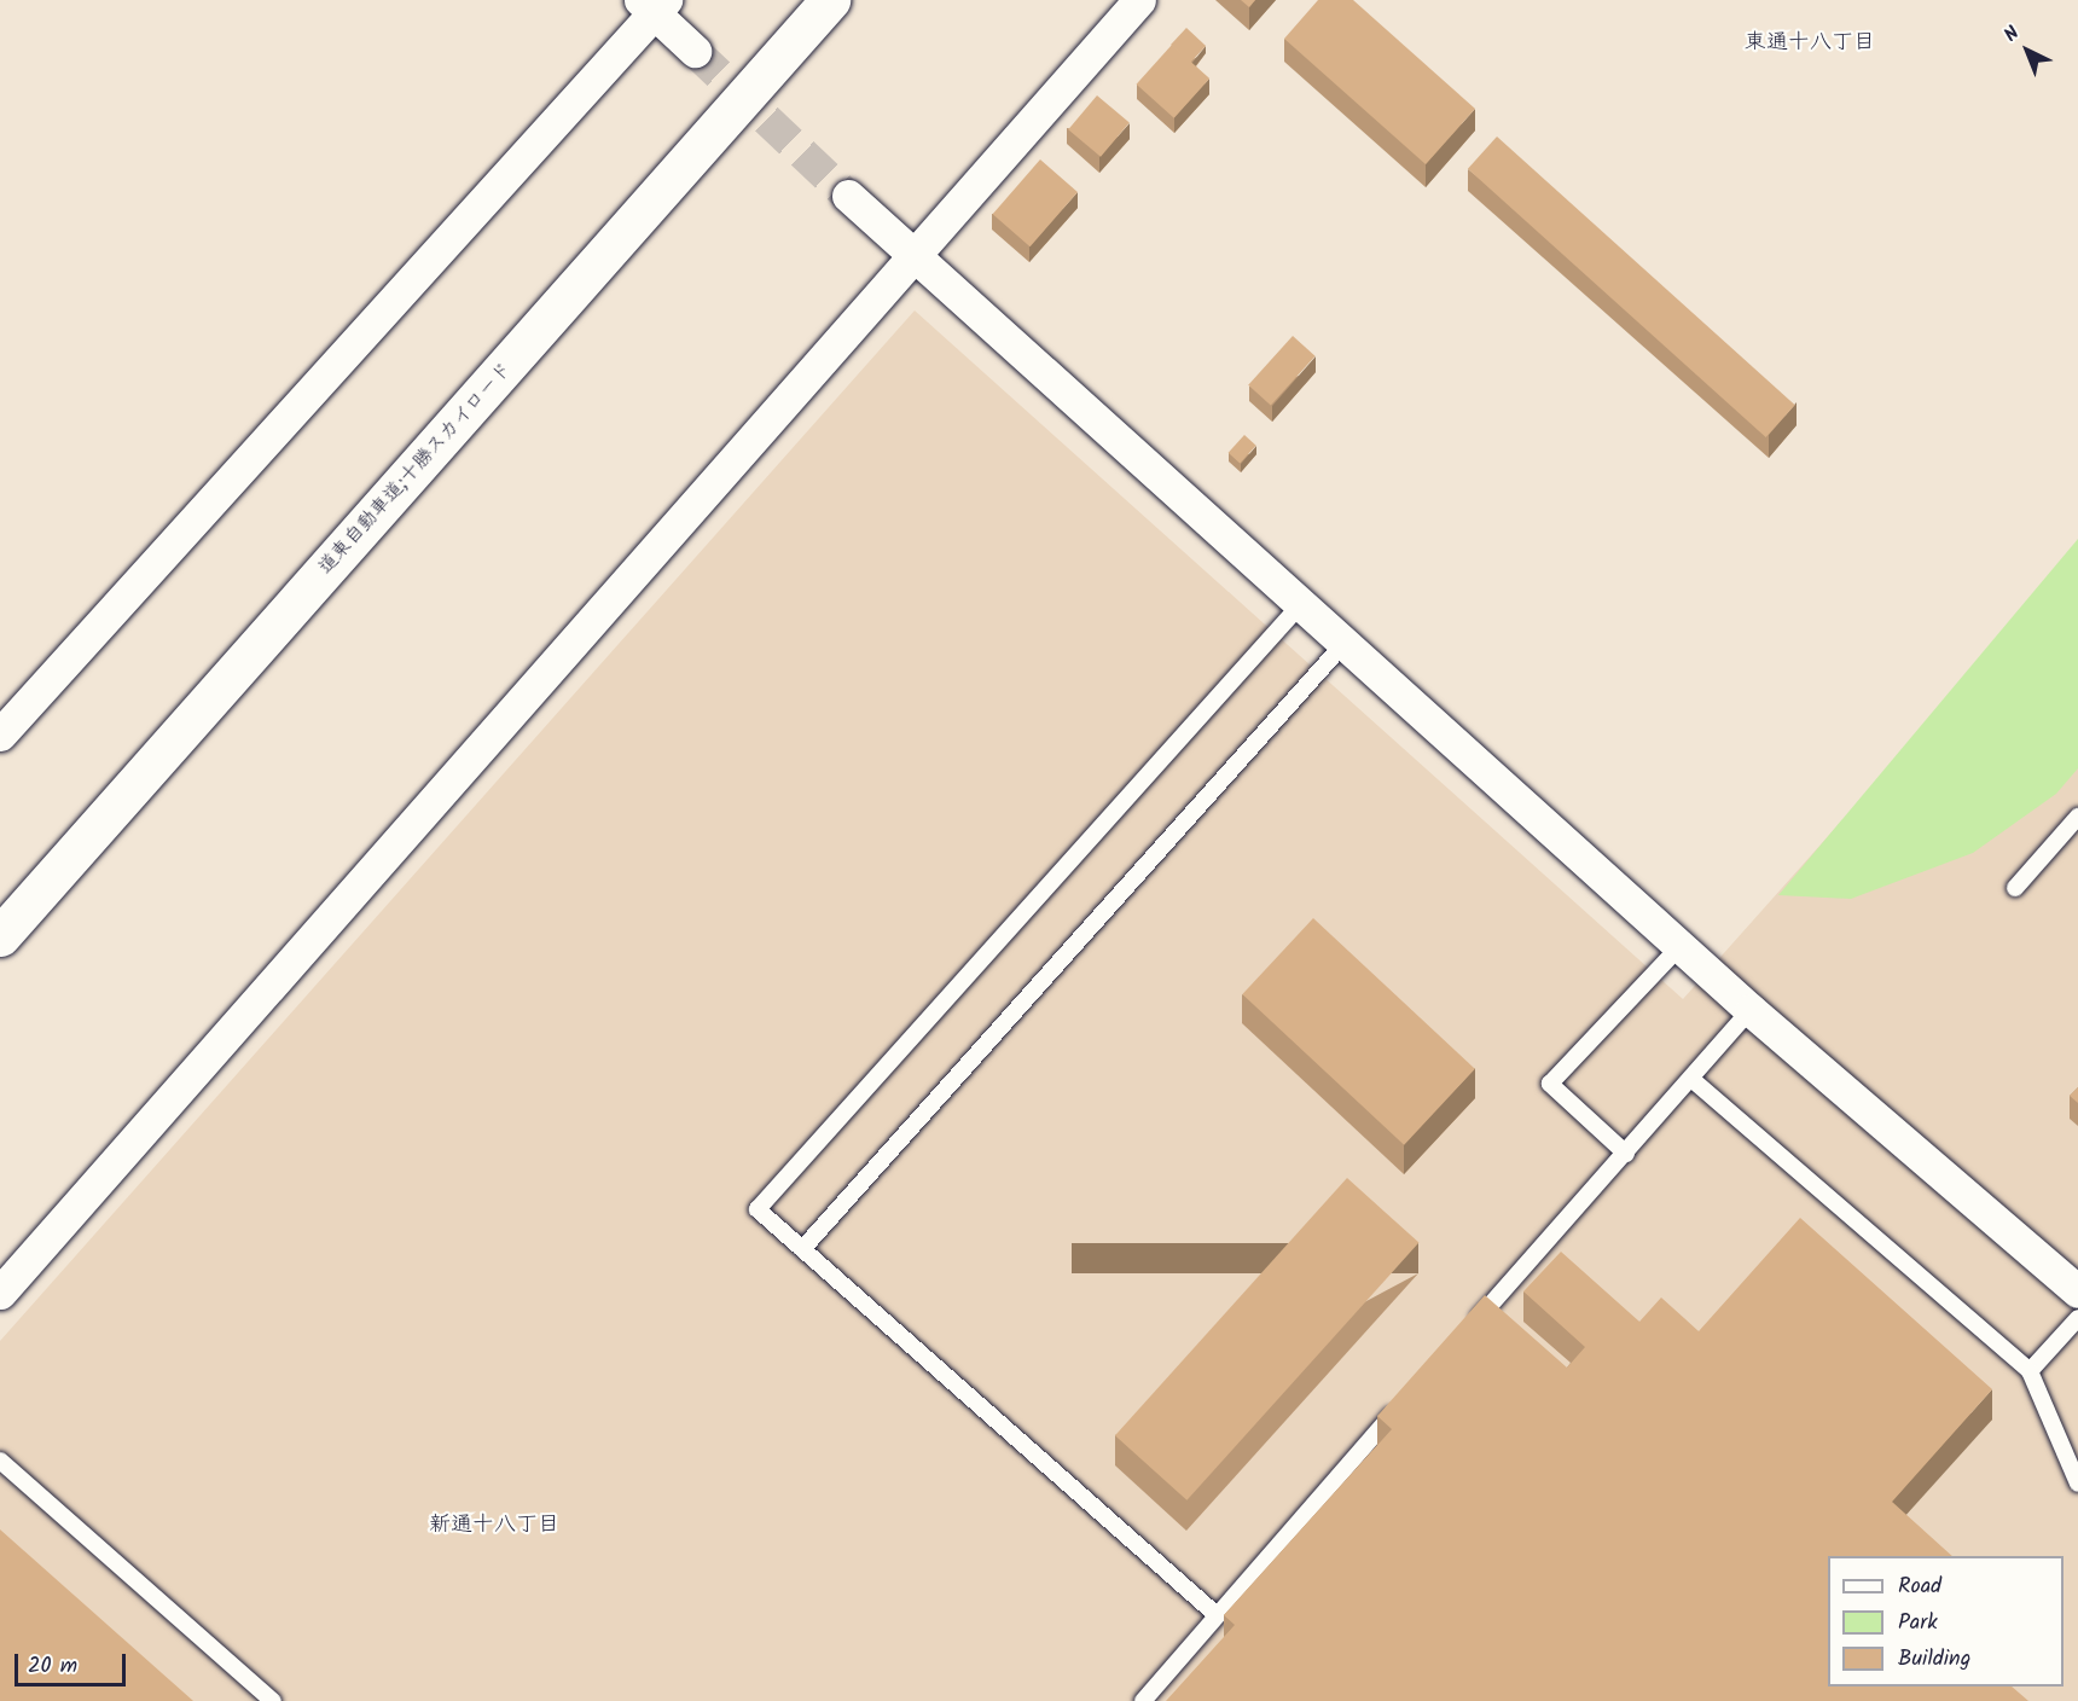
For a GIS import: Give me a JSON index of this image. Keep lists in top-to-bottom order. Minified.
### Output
{"streets":{"highway":["道東自動車道;十勝スカイロード"]},"districts":["東通十八丁目","新通十八丁目"],"legend":["Road","Park","Building"],"scale_bar":"20 m","north":"top left"}
